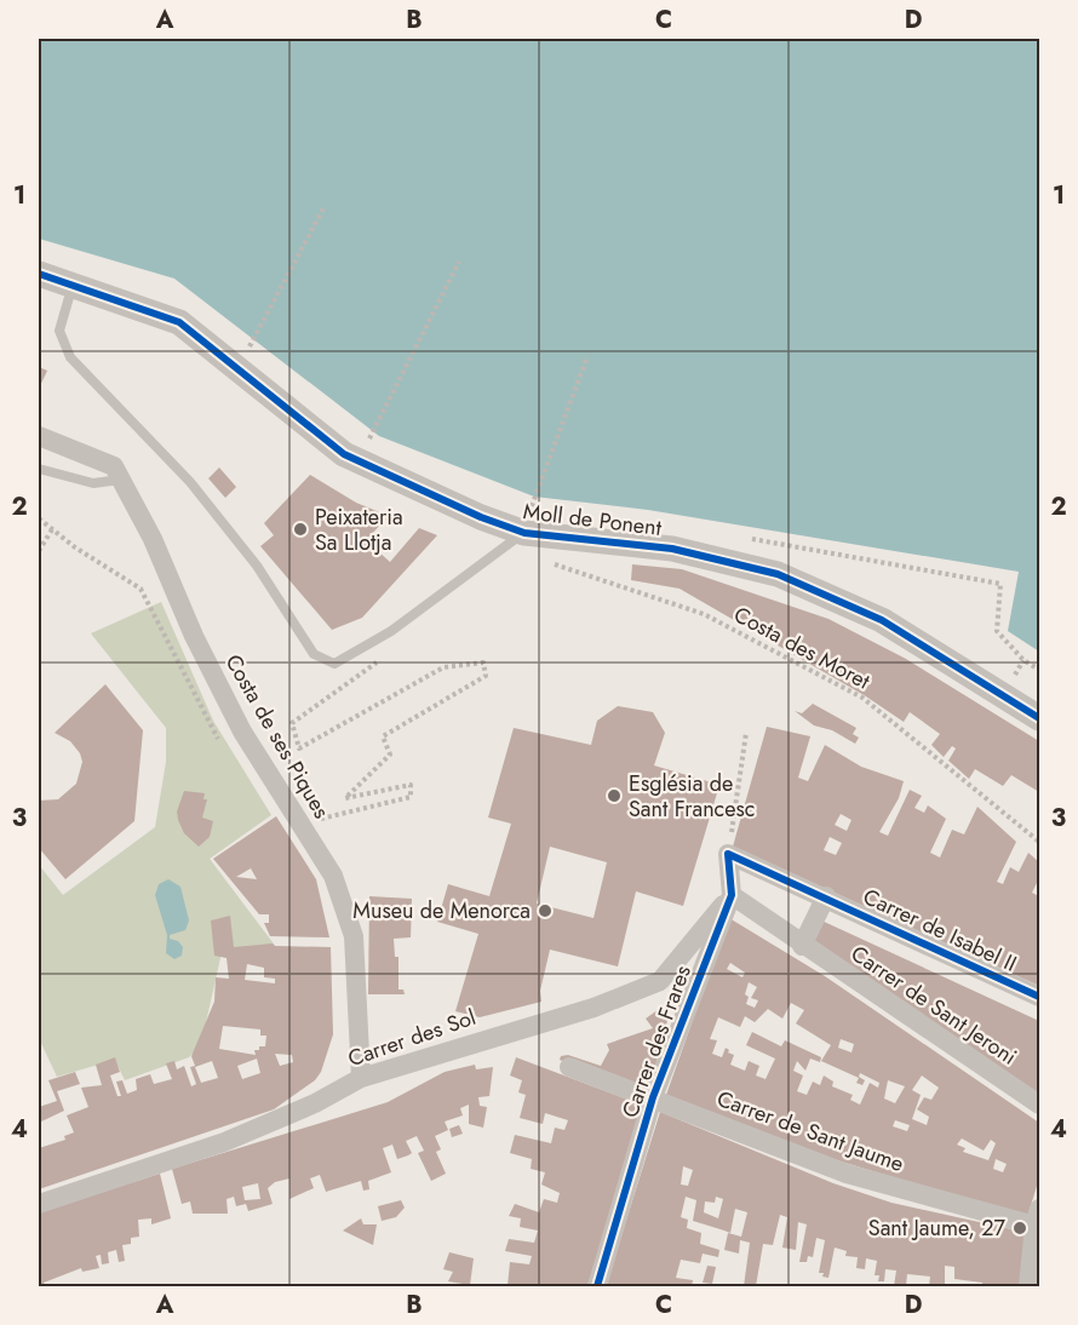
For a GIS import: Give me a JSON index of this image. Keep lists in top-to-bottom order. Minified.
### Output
{"streets":{"street":["Moll de Ponent","Costa de ses Piques","Carrer de Isabel II","Carrer de Sant Jeroni","Carrer des Sol","Carrer des Frares","Carrer de Sant Jaume"],"path":["Costa des Moret"]},"crossings":[["Costa de ses Piques","Carrer des Sol"],["Carrer de Sant Jeroni","Carrer des Sol"],["Carrer de Sant Jeroni","Carrer des Frares"],["Carrer des Sol","Carrer des Frares"],["Carrer des Frares","Carrer de Sant Jaume"]],"places":["Peixateria Sa Llotja","Església de Sant Francesc","Museu de Menorca","Sant Jaume, 27"],"grid":{"columns":["A","B","C","D"],"rows":["1","2","3","4"]}}
